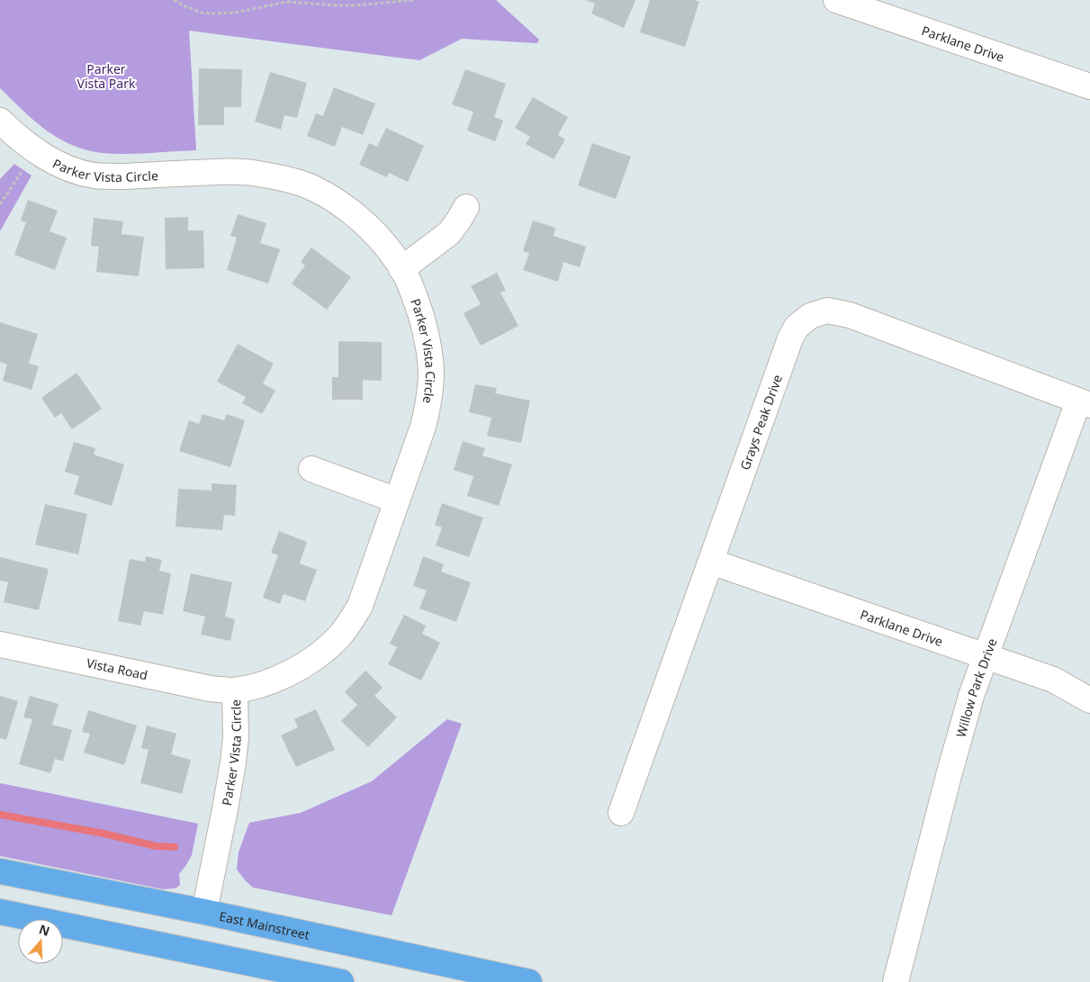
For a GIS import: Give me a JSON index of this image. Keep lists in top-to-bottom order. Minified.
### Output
{"streets":{"main road":["East Mainstreet"],"street":["Parklane Drive","Parker Vista Circle","Grays Peak Drive","Vista Road","Willow Park Drive"]},"crossings":[["Parklane Drive","Grays Peak Drive"],["Parklane Drive","Willow Park Drive"],["Parker Vista Circle","Vista Road"],["Parker Vista Circle","East Mainstreet"],["Grays Peak Drive","Willow Park Drive"]],"parks":["Parker Vista Park"],"north":"top"}
